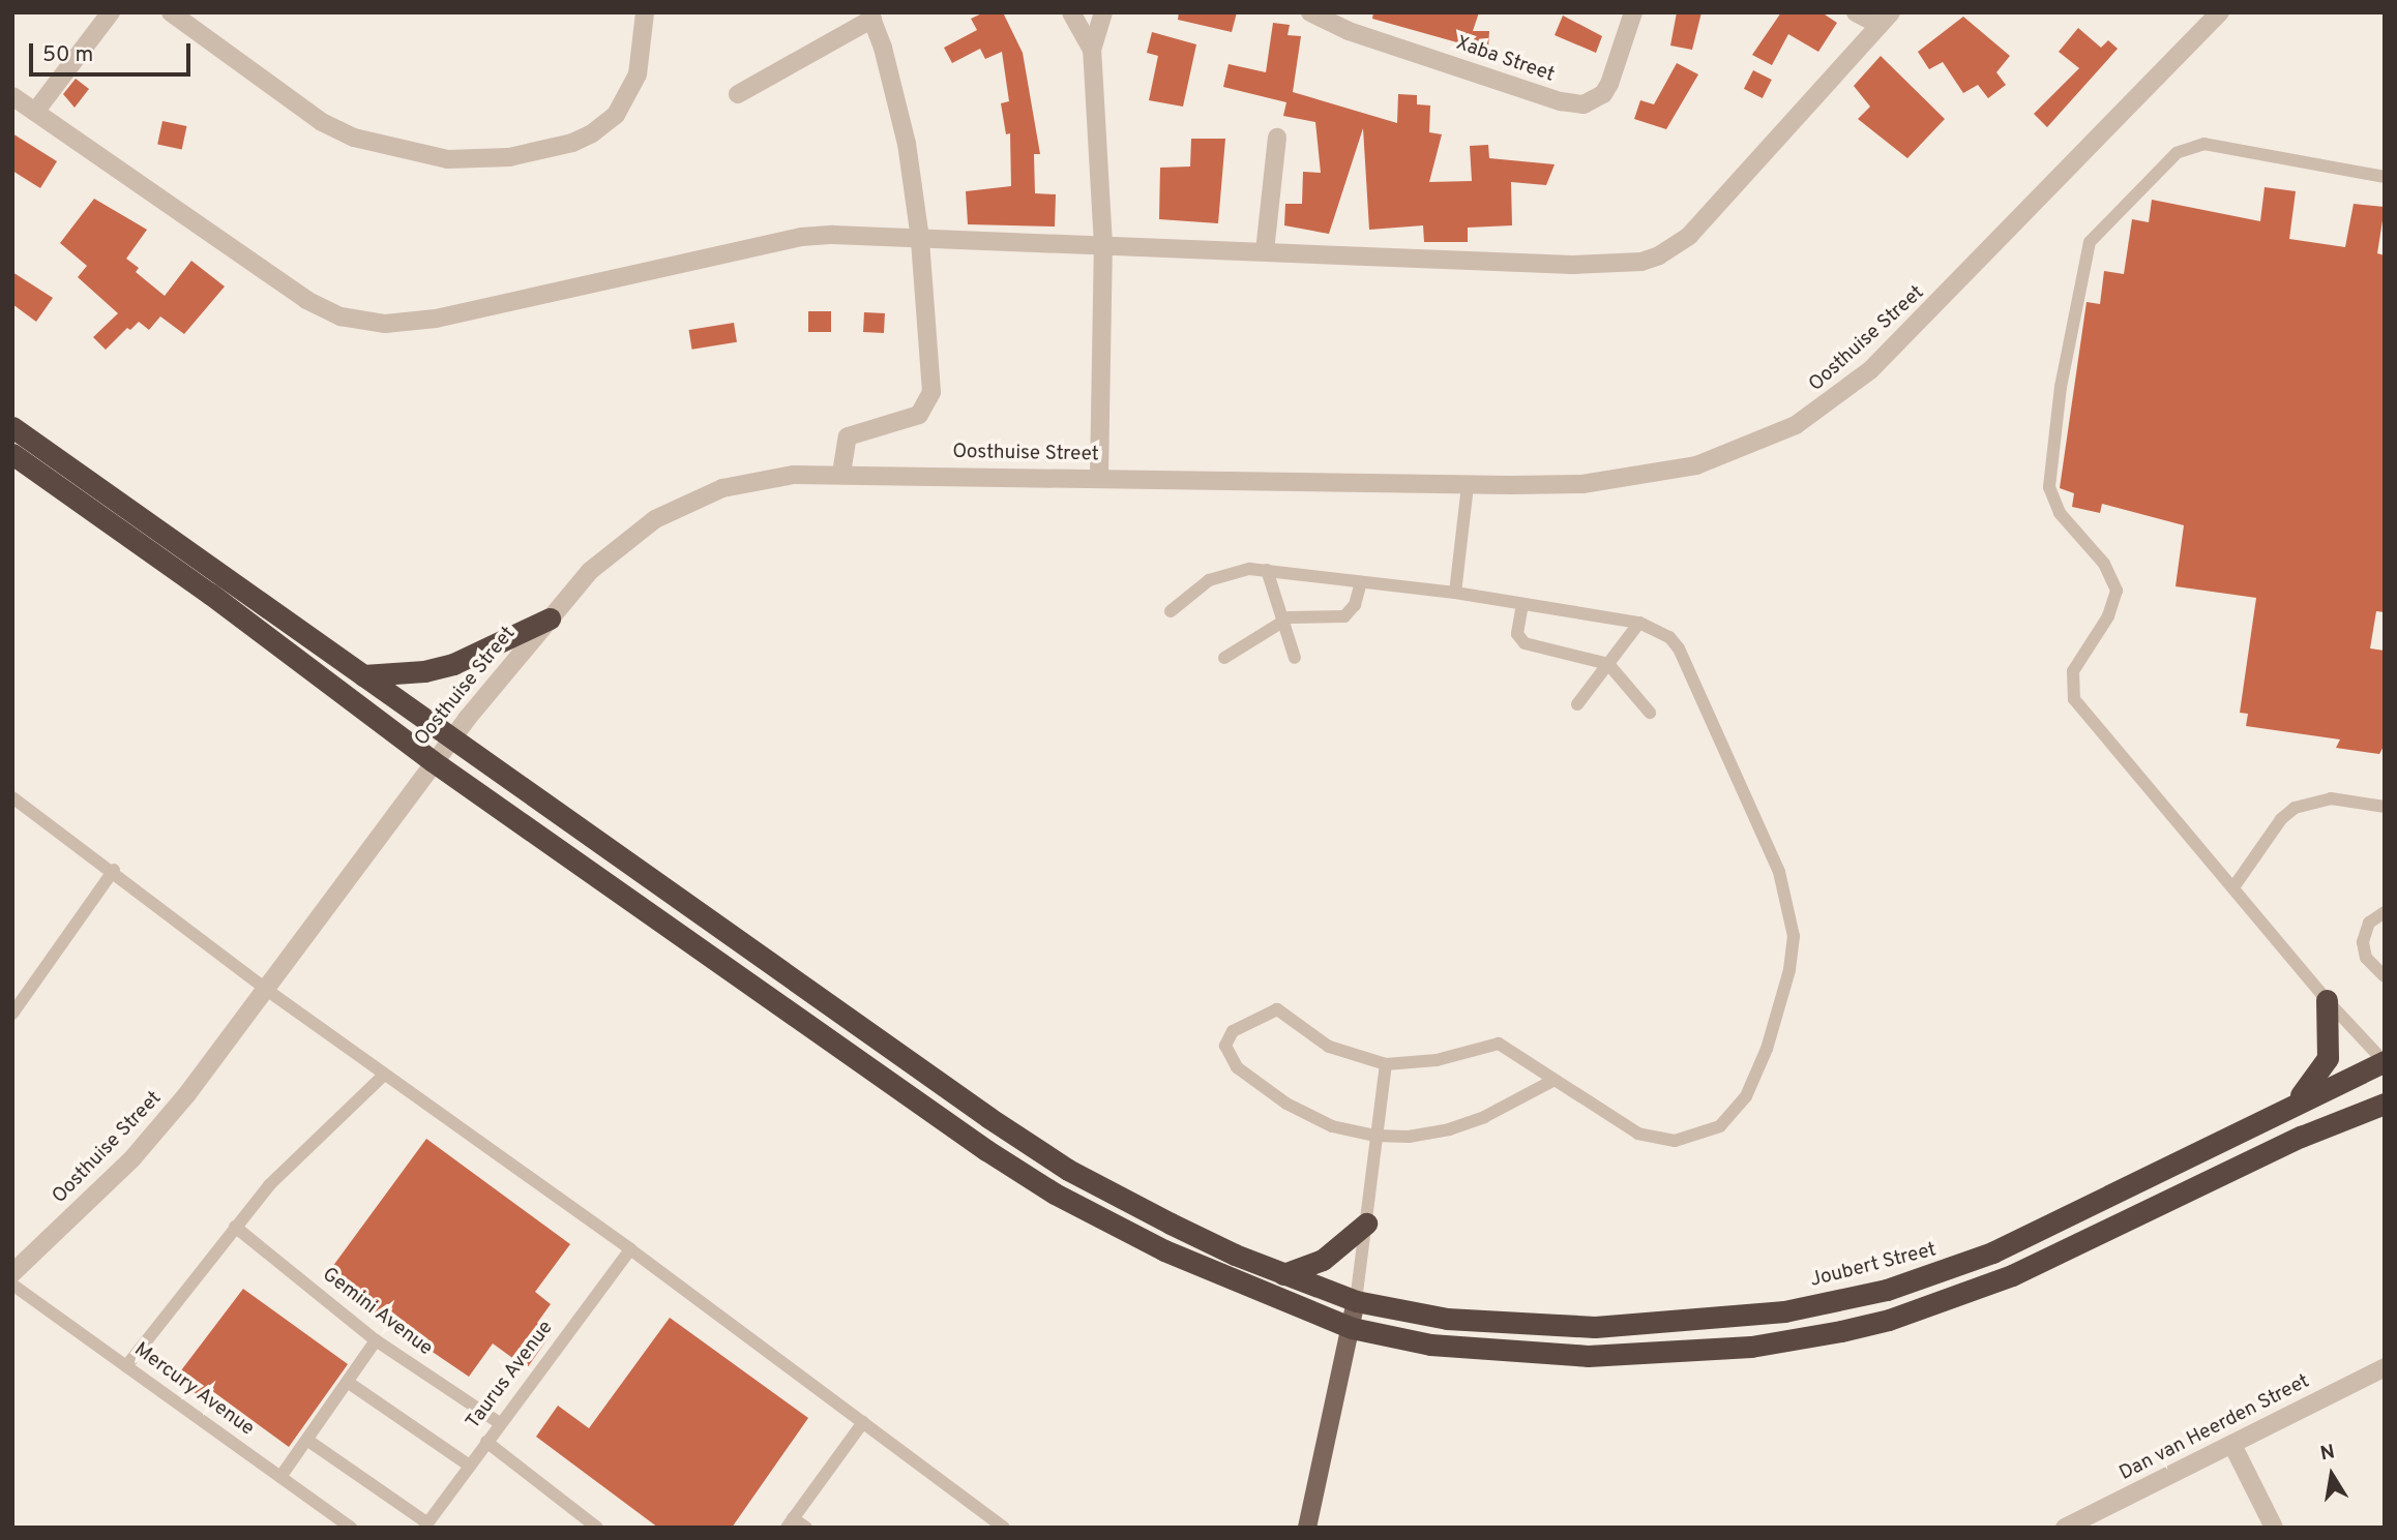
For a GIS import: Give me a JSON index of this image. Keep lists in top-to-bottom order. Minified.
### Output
{"streets":{"highway":["Joubert Street"],"street":["Xaba Street","Oosthuise Street","Dan van Heerden Street"],"lane":["Gemini Avenue","Taurus Avenue","Mercury Avenue"]},"crossings":[["Oosthuise Street","Joubert Street"],["Gemini Avenue","Taurus Avenue"]],"scale_bar":"50 m","north":"top"}
